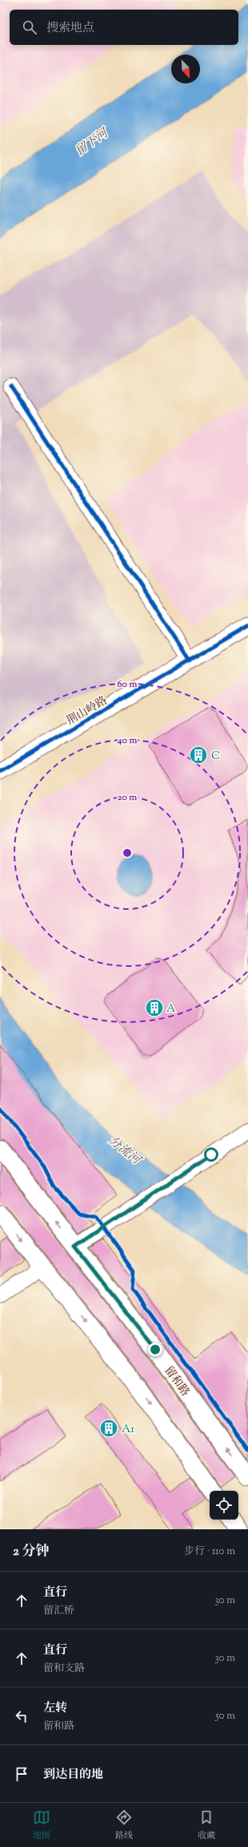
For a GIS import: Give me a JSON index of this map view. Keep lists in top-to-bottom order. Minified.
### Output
{"streets":{"main road":["荆山岭路","留和路"]},"water":["留下河","分流河"],"places":{"building":["C","A","A1"]},"north":"bottom right","page":{"search":"搜索地点","heading":["2 分钟","步行 · 110 m"],"list":[["直行","留汇桥","30 m"],["直行","留和支路","30 m"],["左转","留和路","50 m"],"到达目的地"],"nav":["地图","路线","收藏"]},"rings":["60 m","40 m","20 m"]}
